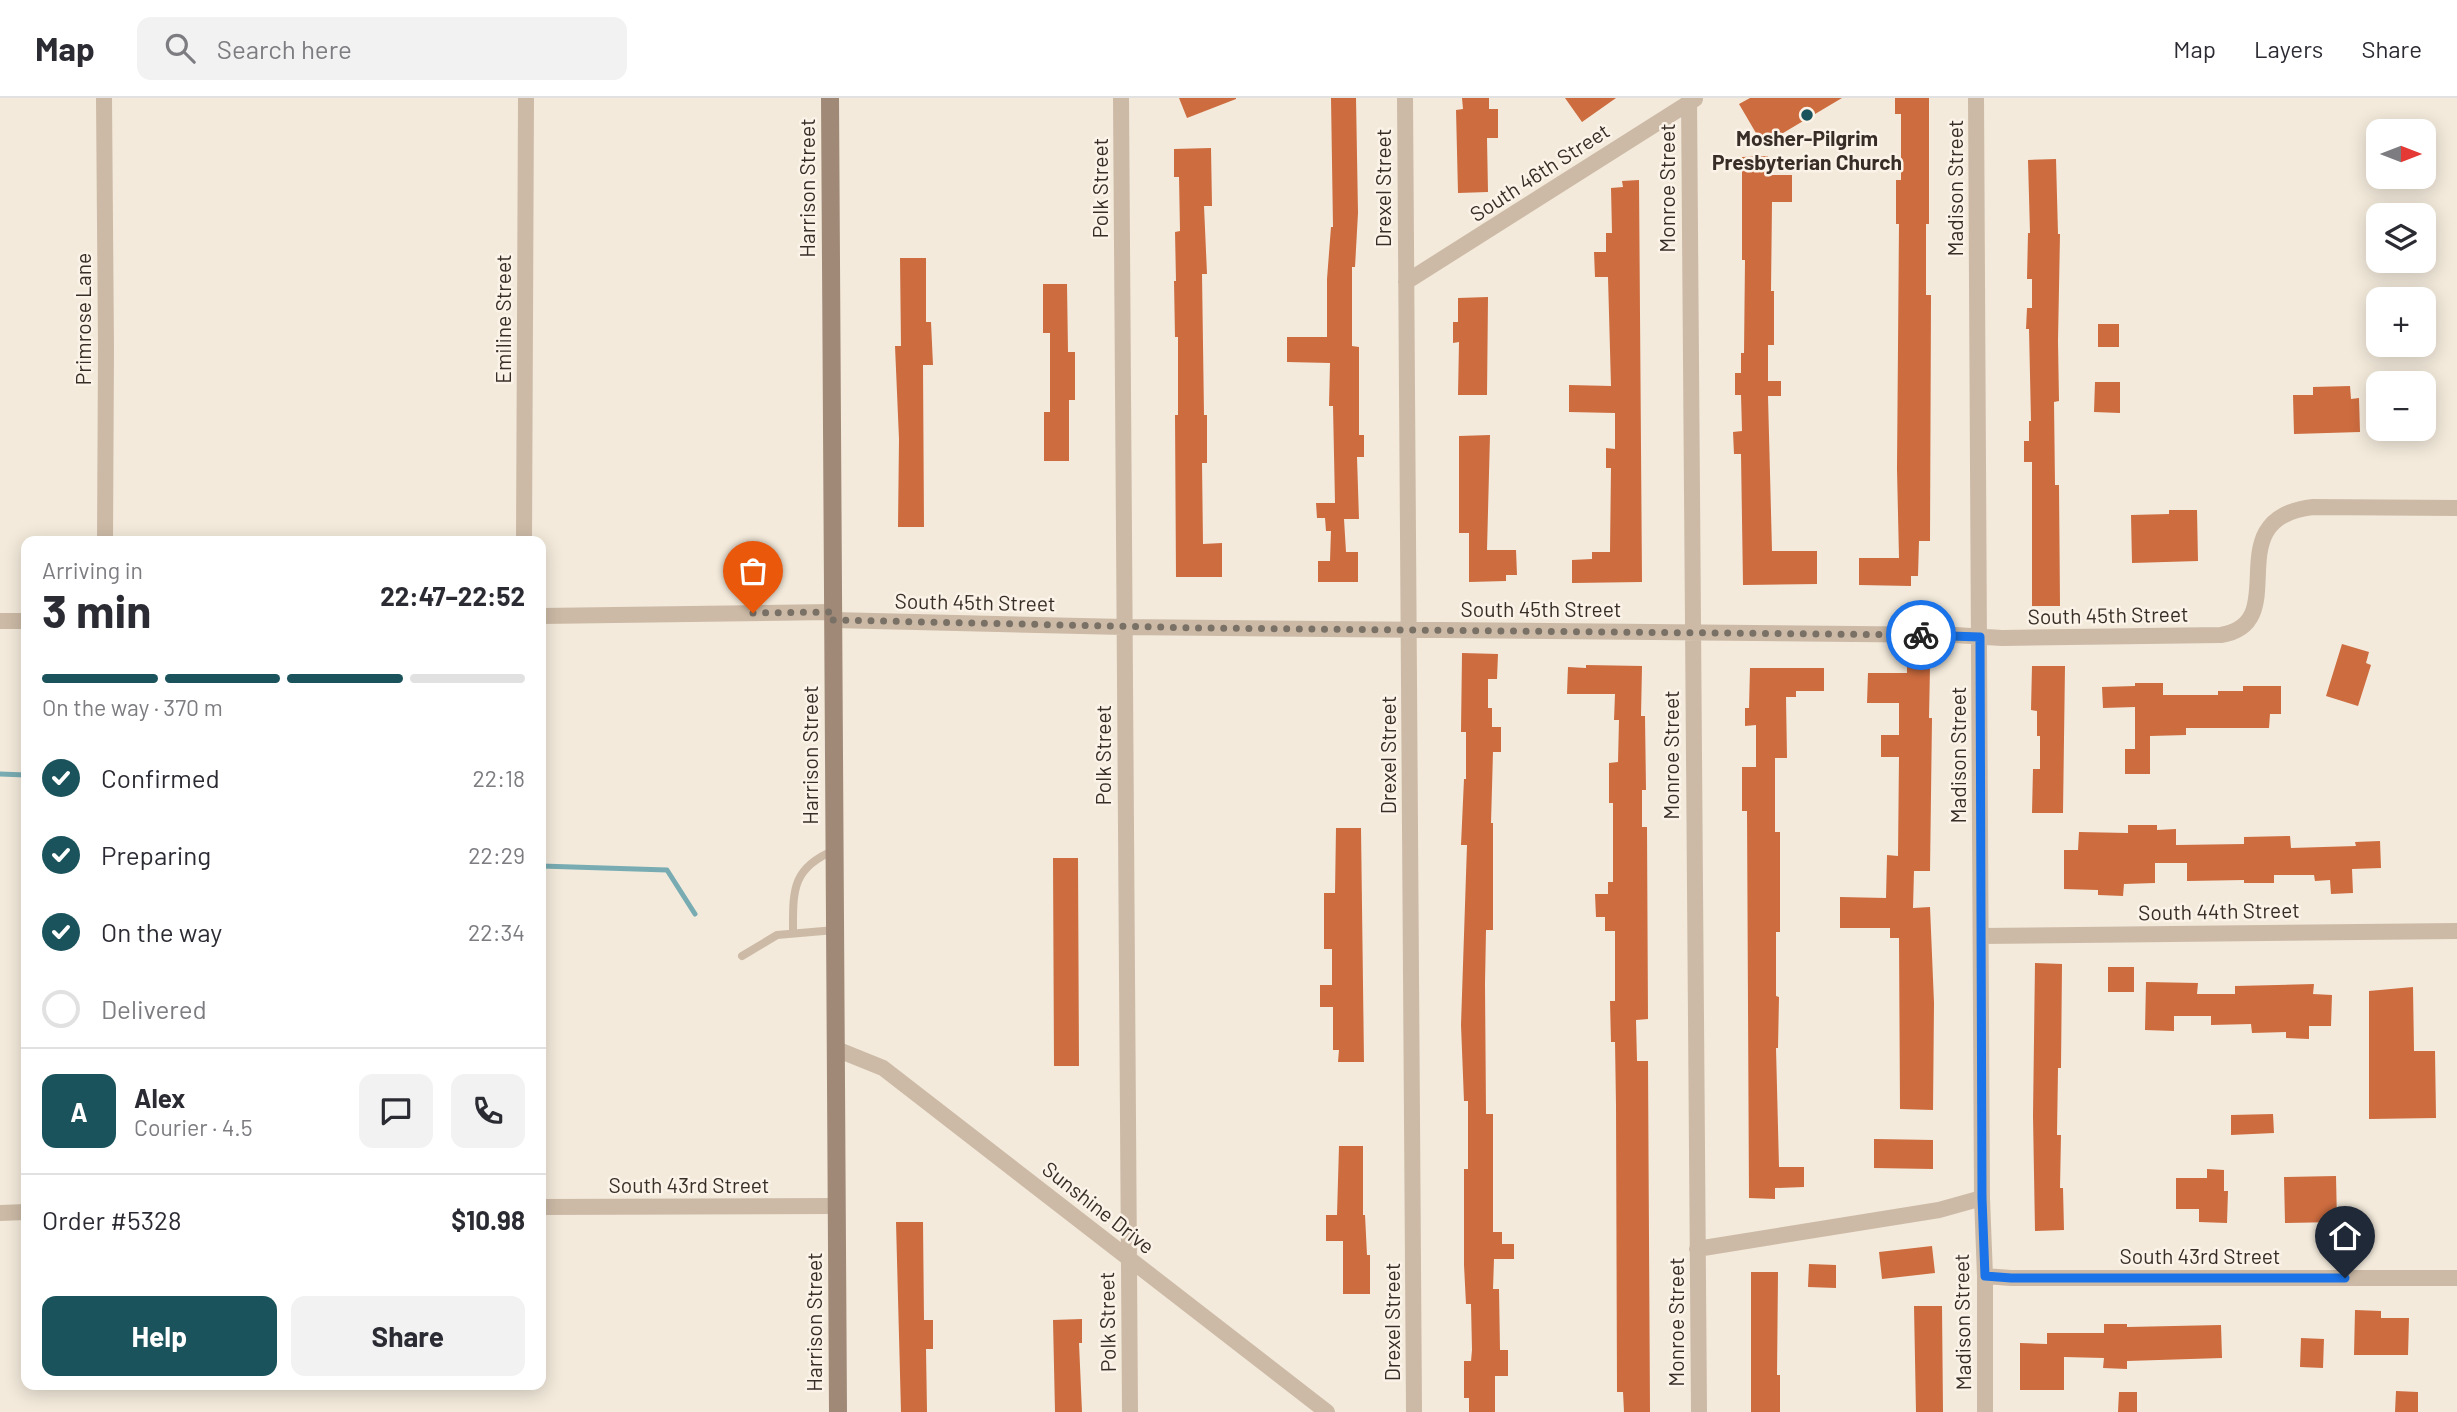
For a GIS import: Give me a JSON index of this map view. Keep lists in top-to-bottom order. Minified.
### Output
{"streets":{"main road":["Harrison Street"],"street":["South 46th Street","Polk Street","Drexel Street","Monroe Street","Madison Street","Primrose Lane","Emiline Street","South 45th Street","South 44th Street","South 43rd Street","Sunshine Drive"]},"crossings":[["South 46th Street","Drexel Street"],["South 46th Street","Monroe Street"],["Harrison Street","South 45th Street"],["Harrison Street","South 43rd Street"],["Harrison Street","Sunshine Drive"],["Polk Street","South 45th Street"],["Polk Street","Sunshine Drive"],["Drexel Street","South 45th Street"],["Monroe Street","South 45th Street"],["Madison Street","South 45th Street"],["Madison Street","South 44th Street"],["Madison Street","South 43rd Street"]],"places":["Mosher-Pilgrim Presbyterian Church"],"north":"right","page":{"header":"Map","search":"Search here","nav":["Map","Layers","Share"],"map_buttons":["+","−"],"heading":["3 min","Arriving in","22:47–22:52"],"panel":["Alex","Courier · 4.5","Order #5328","$10.98"],"bar":"On the way · 370 m","list":[["Confirmed","22:18"],["Preparing","22:29"],["On the way","22:34"],"Delivered"],"round":"A","buttons":["Help","Share"]}}
